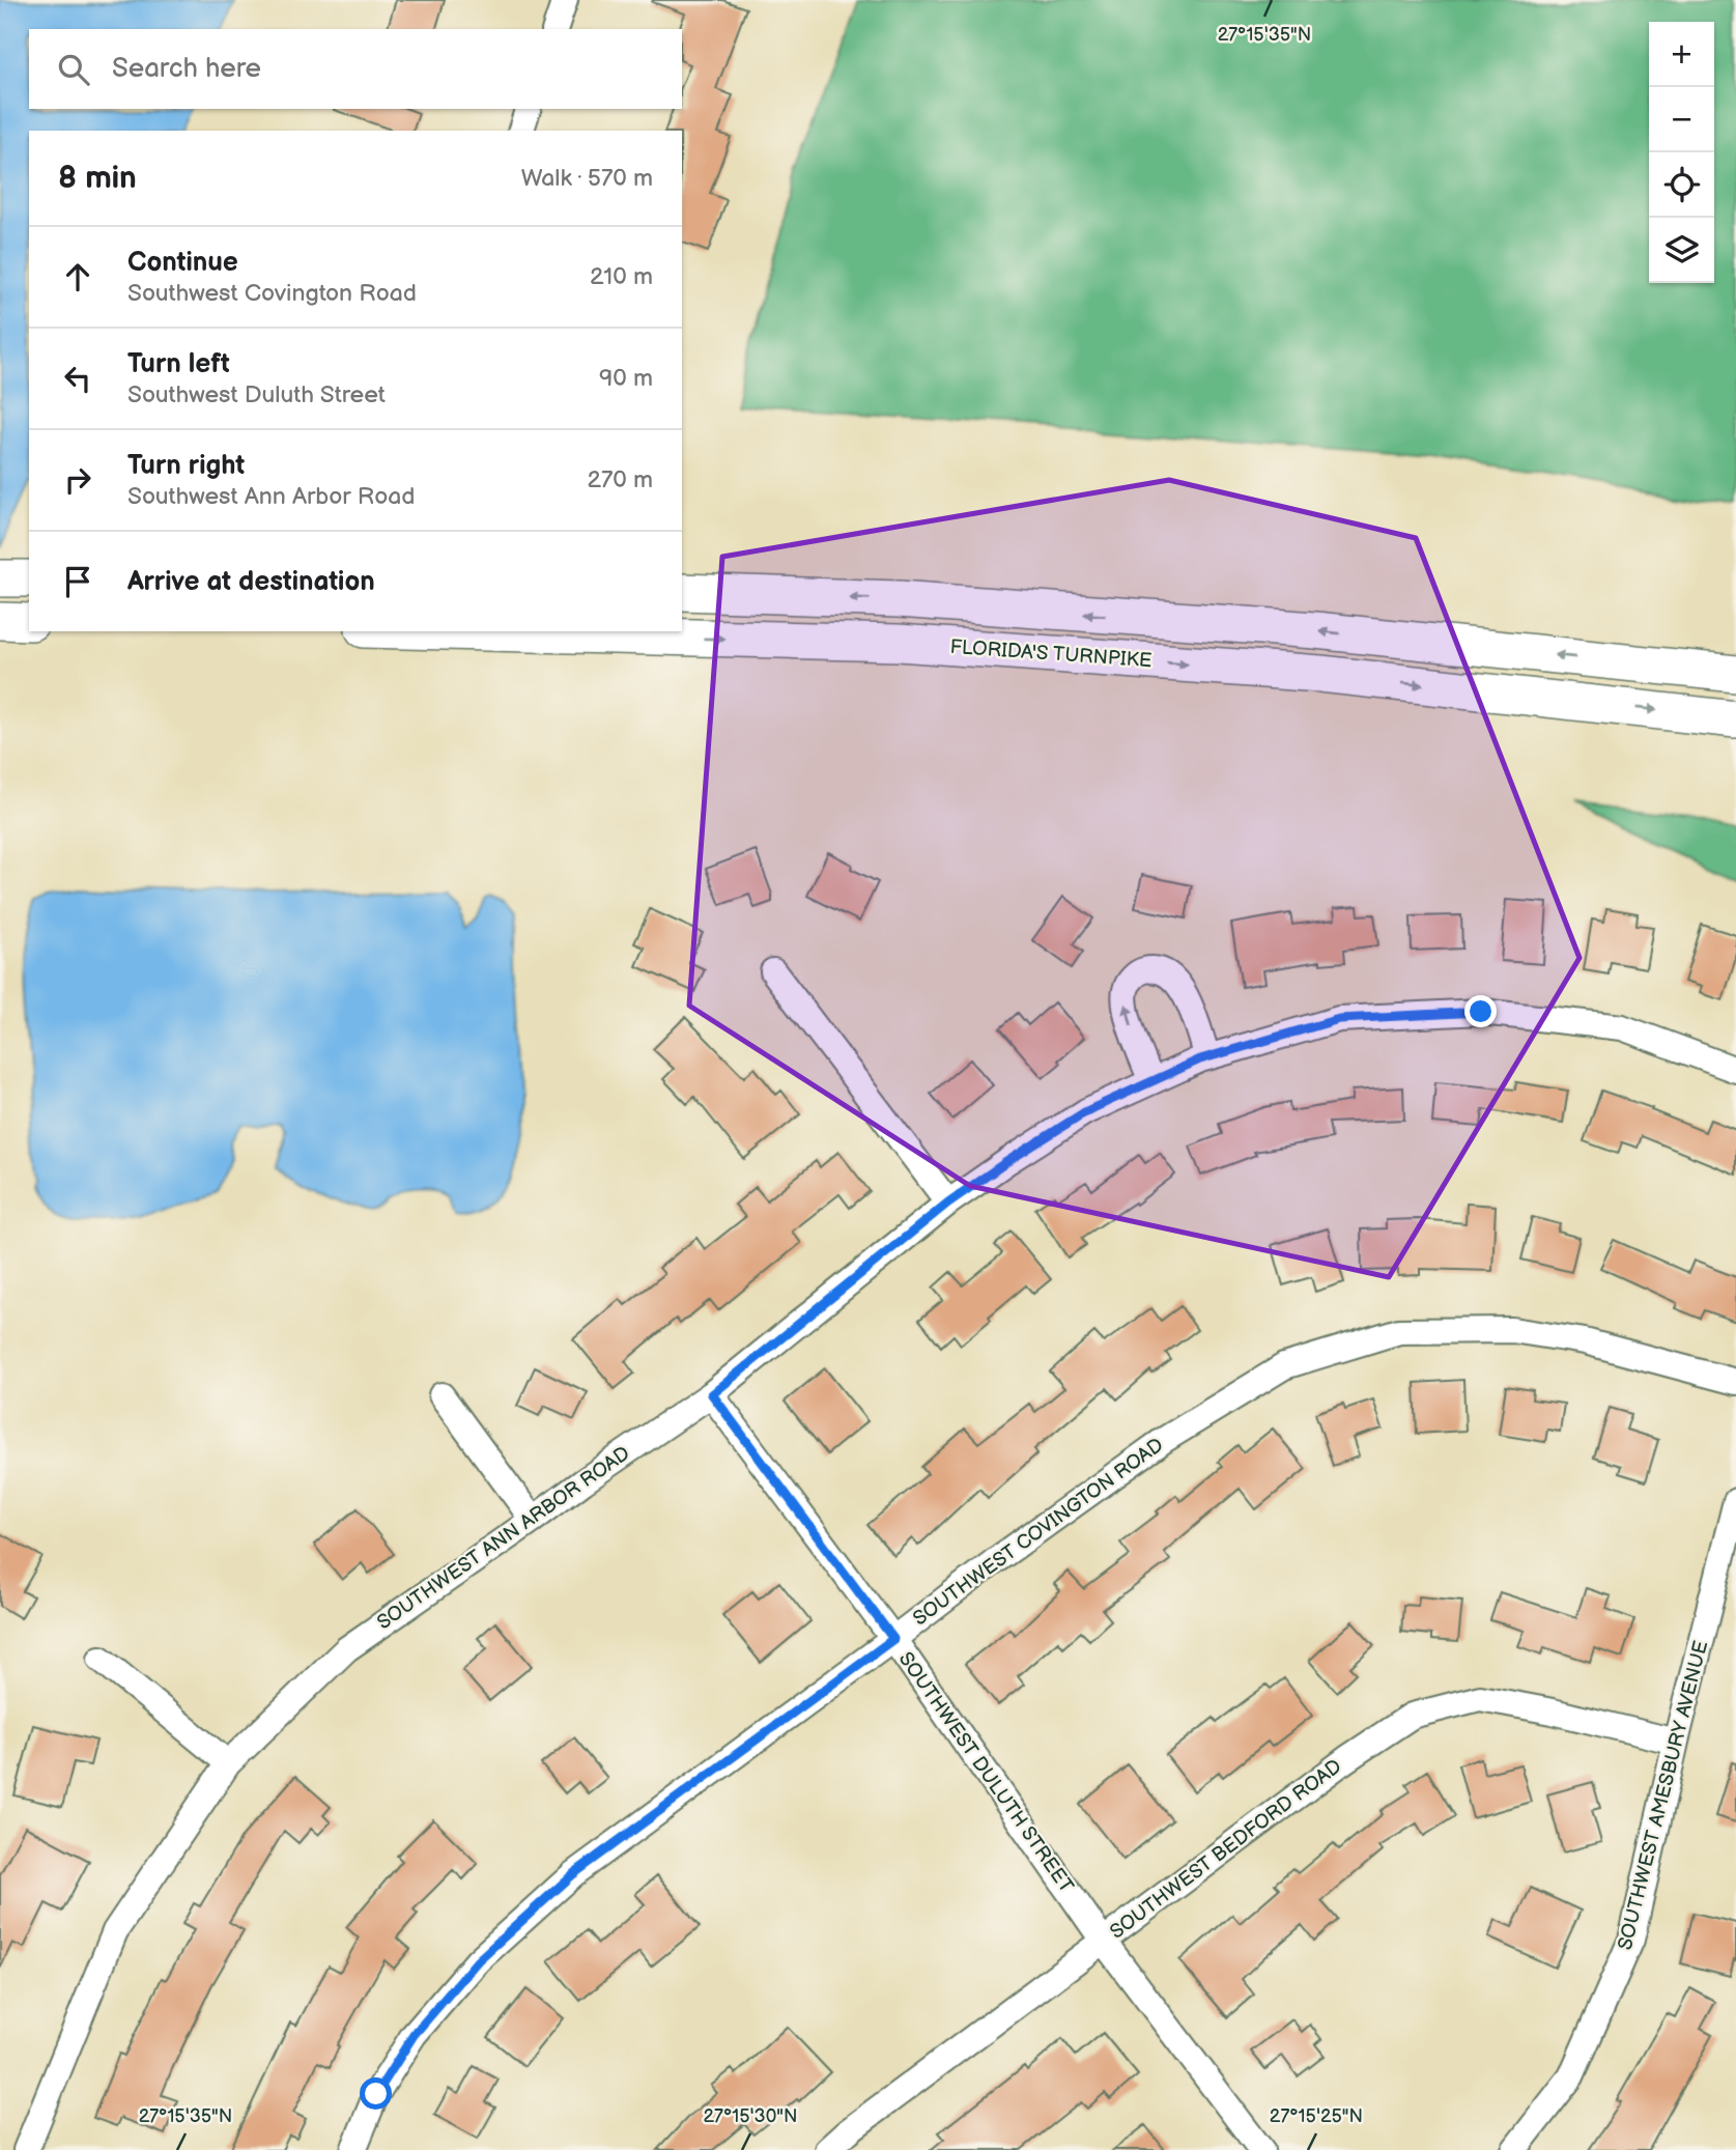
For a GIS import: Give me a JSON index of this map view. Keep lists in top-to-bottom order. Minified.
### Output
{"streets":{"highway":["FLORIDA'S TURNPIKE"],"street":["SOUTHWEST COVINGTON ROAD","SOUTHWEST ANN ARBOR ROAD","SOUTHWEST DULUTH STREET","SOUTHWEST AMESBURY AVENUE","SOUTHWEST BEDFORD ROAD"]},"crossings":[["SOUTHWEST COVINGTON ROAD","SOUTHWEST DULUTH STREET"],["SOUTHWEST ANN ARBOR ROAD","SOUTHWEST DULUTH STREET"],["SOUTHWEST DULUTH STREET","SOUTHWEST BEDFORD ROAD"],["SOUTHWEST AMESBURY AVENUE","SOUTHWEST BEDFORD ROAD"]],"page":{"map_buttons":["+","−"],"search":"Search here","heading":["8 min","Walk · 570 m"],"list":[["Continue","Southwest Covington Road","210 m"],["Turn left","Southwest Duluth Street","90 m"],["Turn right","Southwest Ann Arbor Road","270 m"],"Arrive at destination"]},"coordinates":["27°15'35\"N","27°15'30\"N","27°15'25\"N"]}
